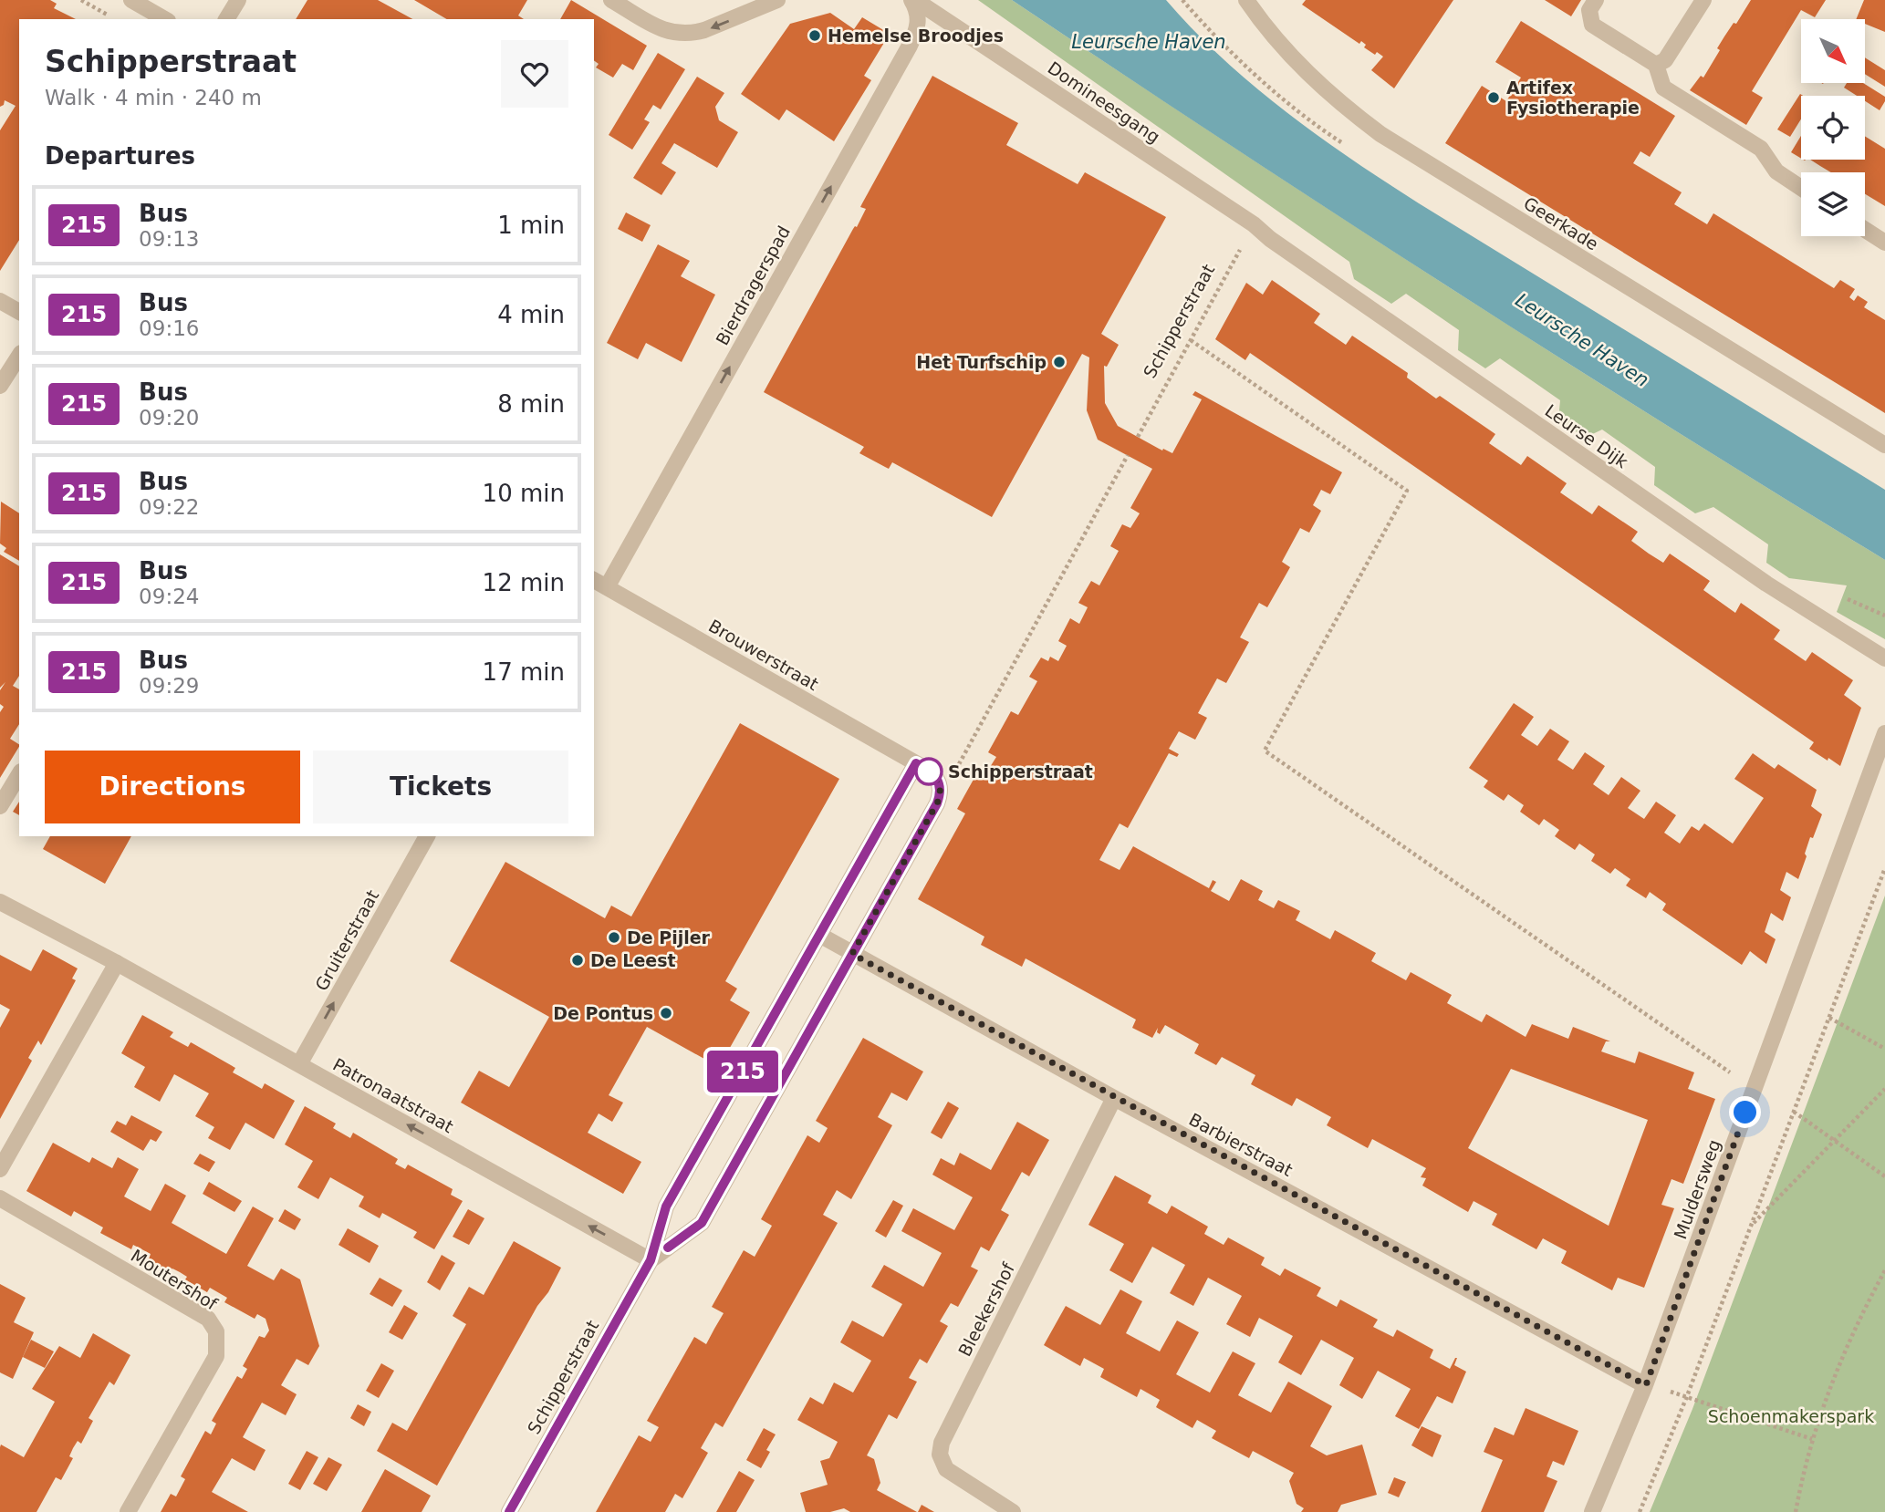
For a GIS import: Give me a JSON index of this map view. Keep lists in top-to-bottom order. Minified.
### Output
{"streets":{"street":["Domineesgang","Geerkade","Bierdragerspad","Schipperstraat","Leurse Dijk","Brouwerstraat","Gruiterstraat","Patronaatstraat","Barbierstraat","Muldersweg","Moutershof","Bleekershof"]},"crossings":[["Domineesgang","Bierdragerspad"],["Domineesgang","Schipperstraat"],["Domineesgang","Leurse Dijk"],["Bierdragerspad","Brouwerstraat"],["Schipperstraat","Brouwerstraat"],["Schipperstraat","Patronaatstraat"],["Schipperstraat","Barbierstraat"],["Gruiterstraat","Patronaatstraat"],["Barbierstraat","Muldersweg"],["Barbierstraat","Bleekershof"]],"one_way":["Bierdragerspad","Gruiterstraat","Patronaatstraat"],"water":["Leursche Haven"],"parks":["Schoenmakerspark"],"places":["Hemelse Broodjes","Artifex Fysiotherapie","Het Turfschip","Schipperstraat","De Pijler","De Leest","De Pontus"],"lines":["bus line 215"],"north":"bottom right","page":{"on_map":"215","heading":[["Schipperstraat","Walk · 4 min · 240 m"],"Departures"],"list":[{"mark":"215","name":"Bus","note":"09:13","value":"1 min"},{"mark":"215","name":"Bus","note":"09:16","value":"4 min"},{"mark":"215","name":"Bus","note":"09:20","value":"8 min"},{"mark":"215","name":"Bus","note":"09:22","value":"10 min"},{"mark":"215","name":"Bus","note":"09:24","value":"12 min"},{"mark":"215","name":"Bus","note":"09:29","value":"17 min"}],"buttons":["Directions","Tickets"]}}
